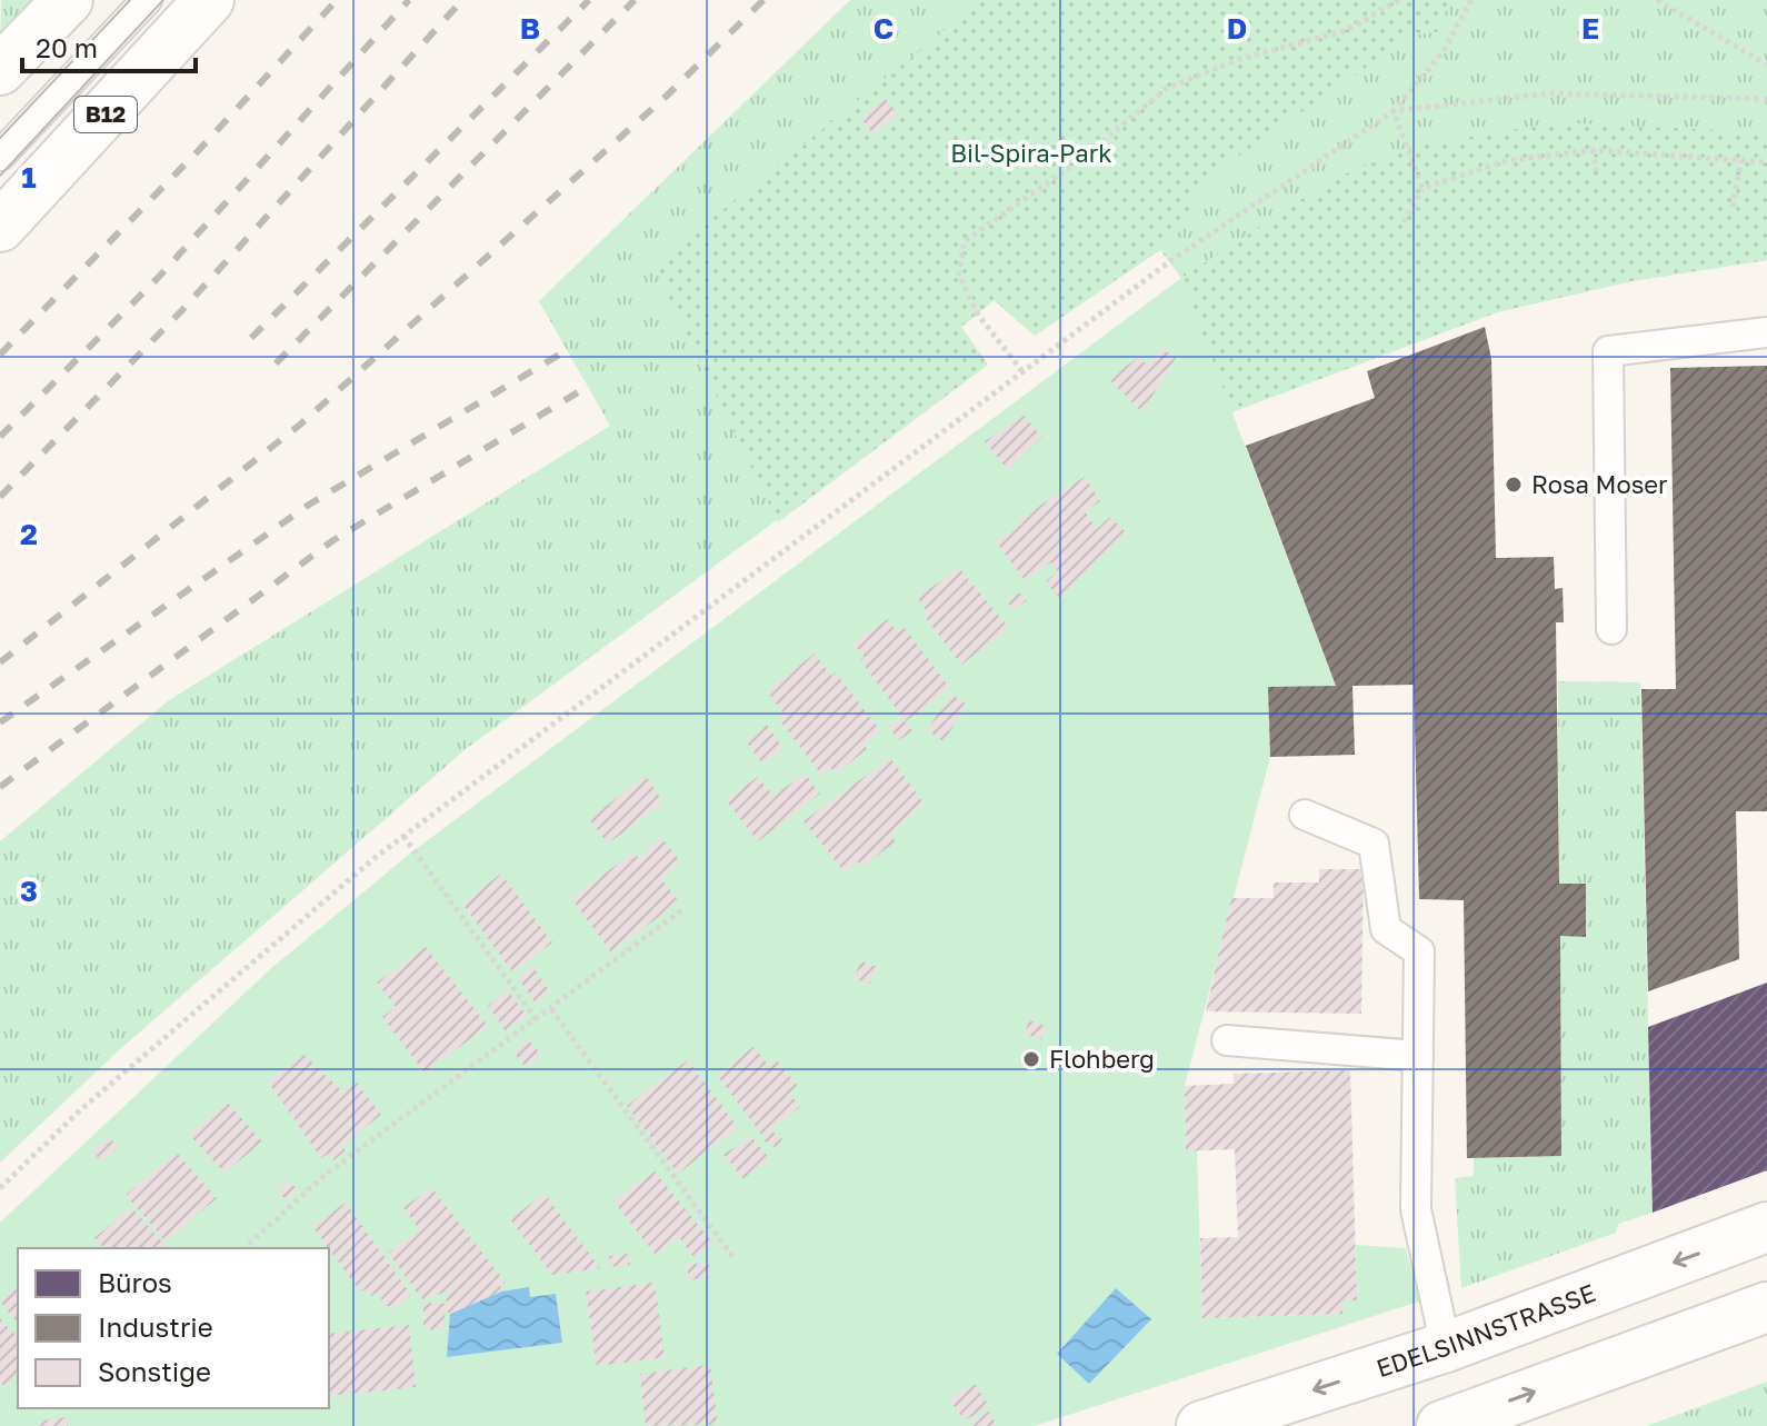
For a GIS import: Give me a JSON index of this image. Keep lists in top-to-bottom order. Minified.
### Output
{"streets":{"main road":["B12","EDELSINNSTRASSE"]},"parks":["Bil-Spira-Park"],"places":["Rosa Moser","Flohberg"],"legend":["Büros","Industrie","Sonstige"],"scale_bar":"20 m","grid":{"columns":["B","C","D","E"],"rows":["1","2","3"]}}
